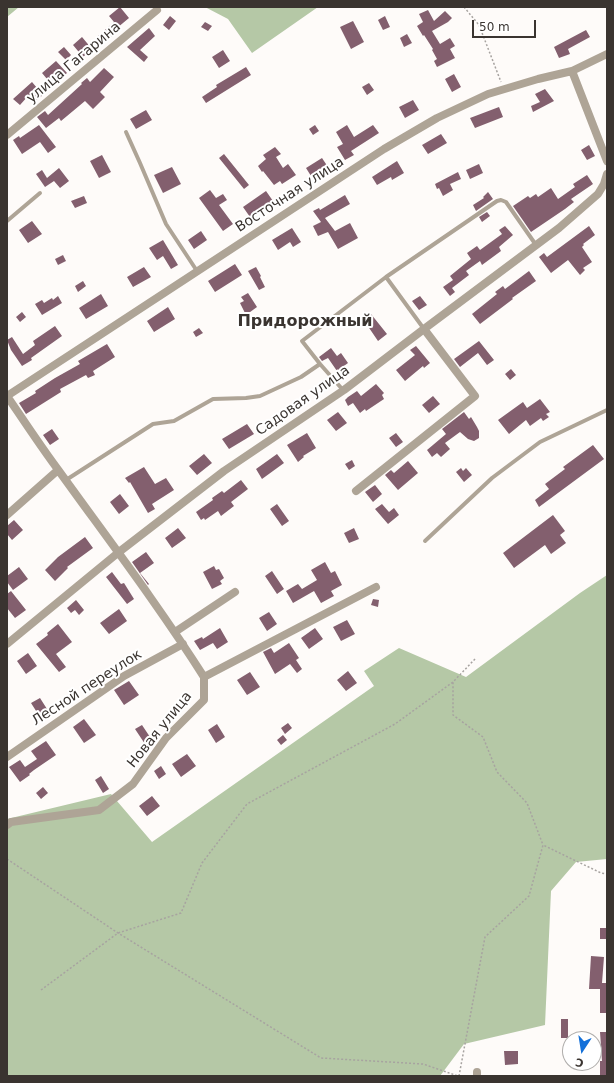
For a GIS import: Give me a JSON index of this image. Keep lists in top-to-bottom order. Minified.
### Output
{"streets":{"street":["улица Гагарина","Восточная улица","Садовая улица","Лесной переулок","Новая улица"]},"districts":["Придорожный"],"scale_bar":"50 m","north":"bottom"}
